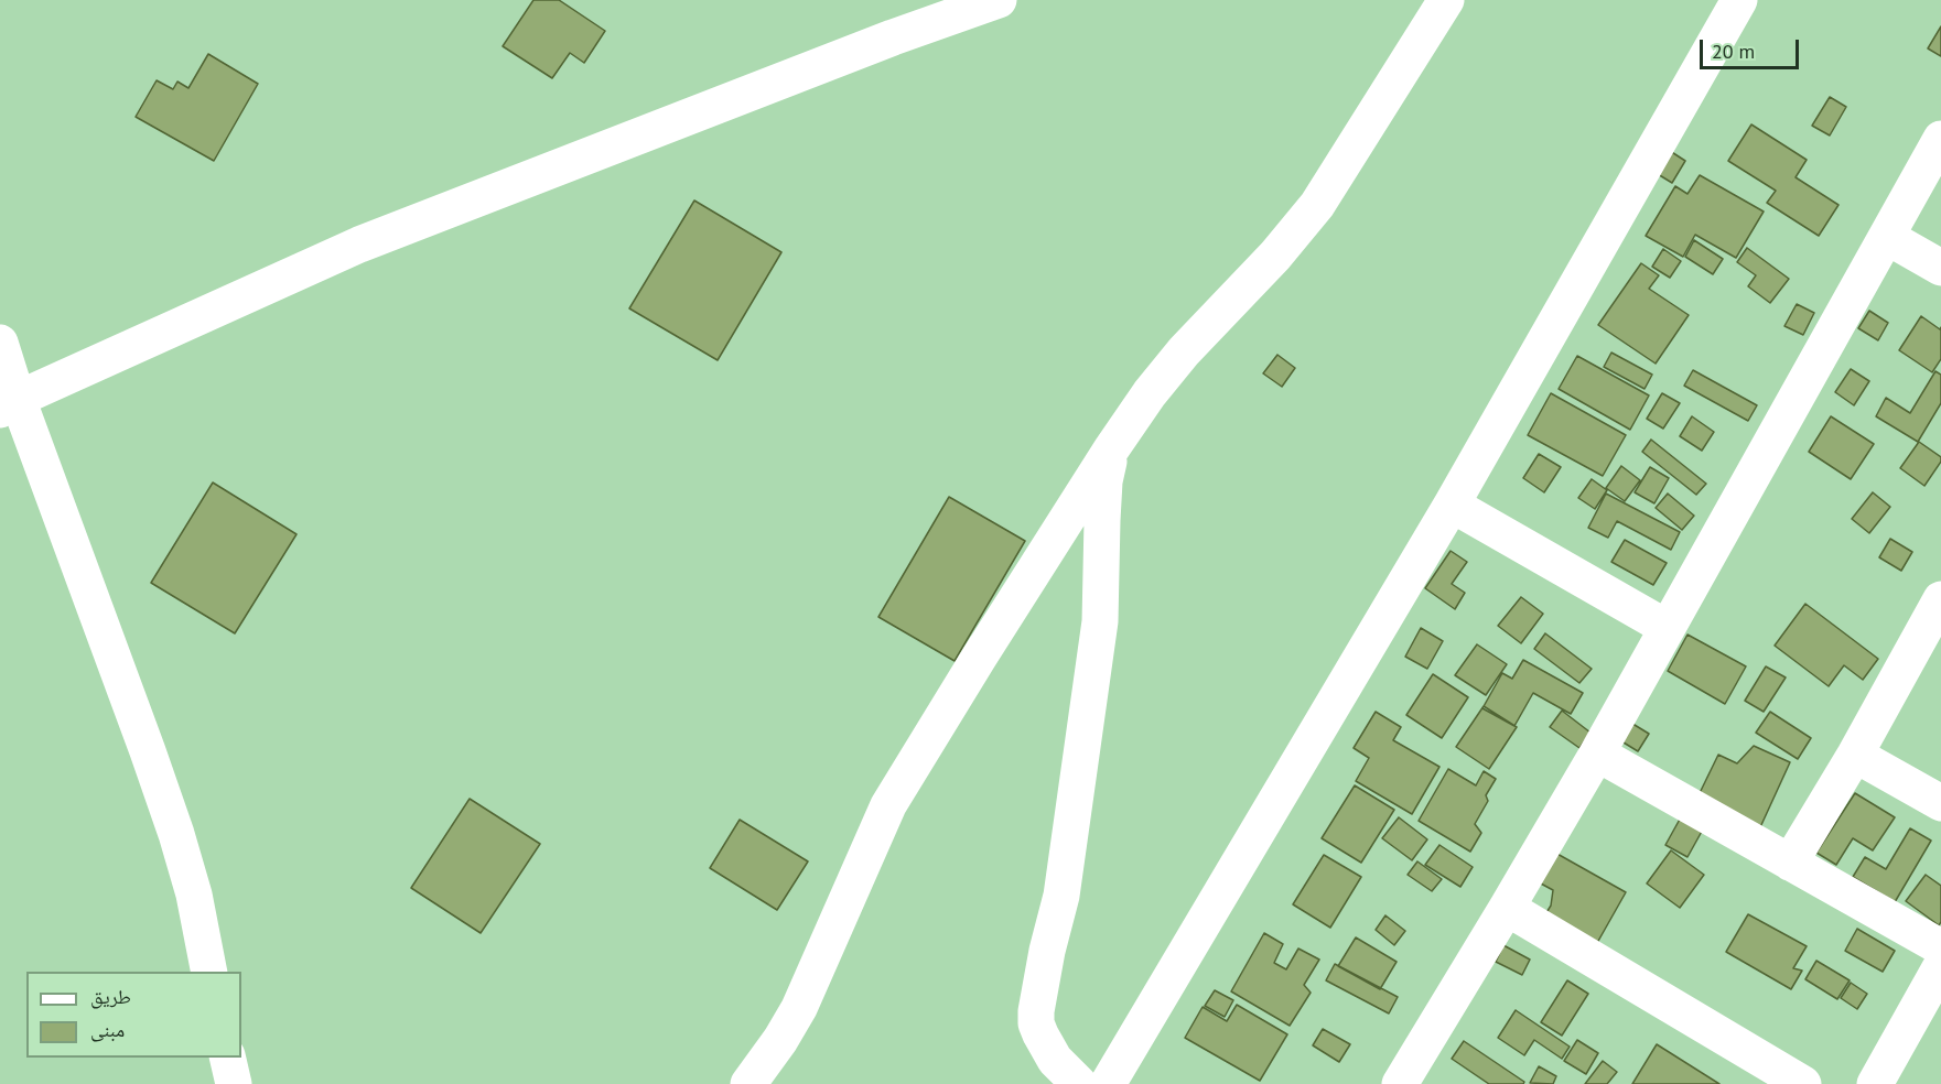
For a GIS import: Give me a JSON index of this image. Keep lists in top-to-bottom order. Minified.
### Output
{"legend":["طريق","مبنى"],"scale_bar":"20 m"}
